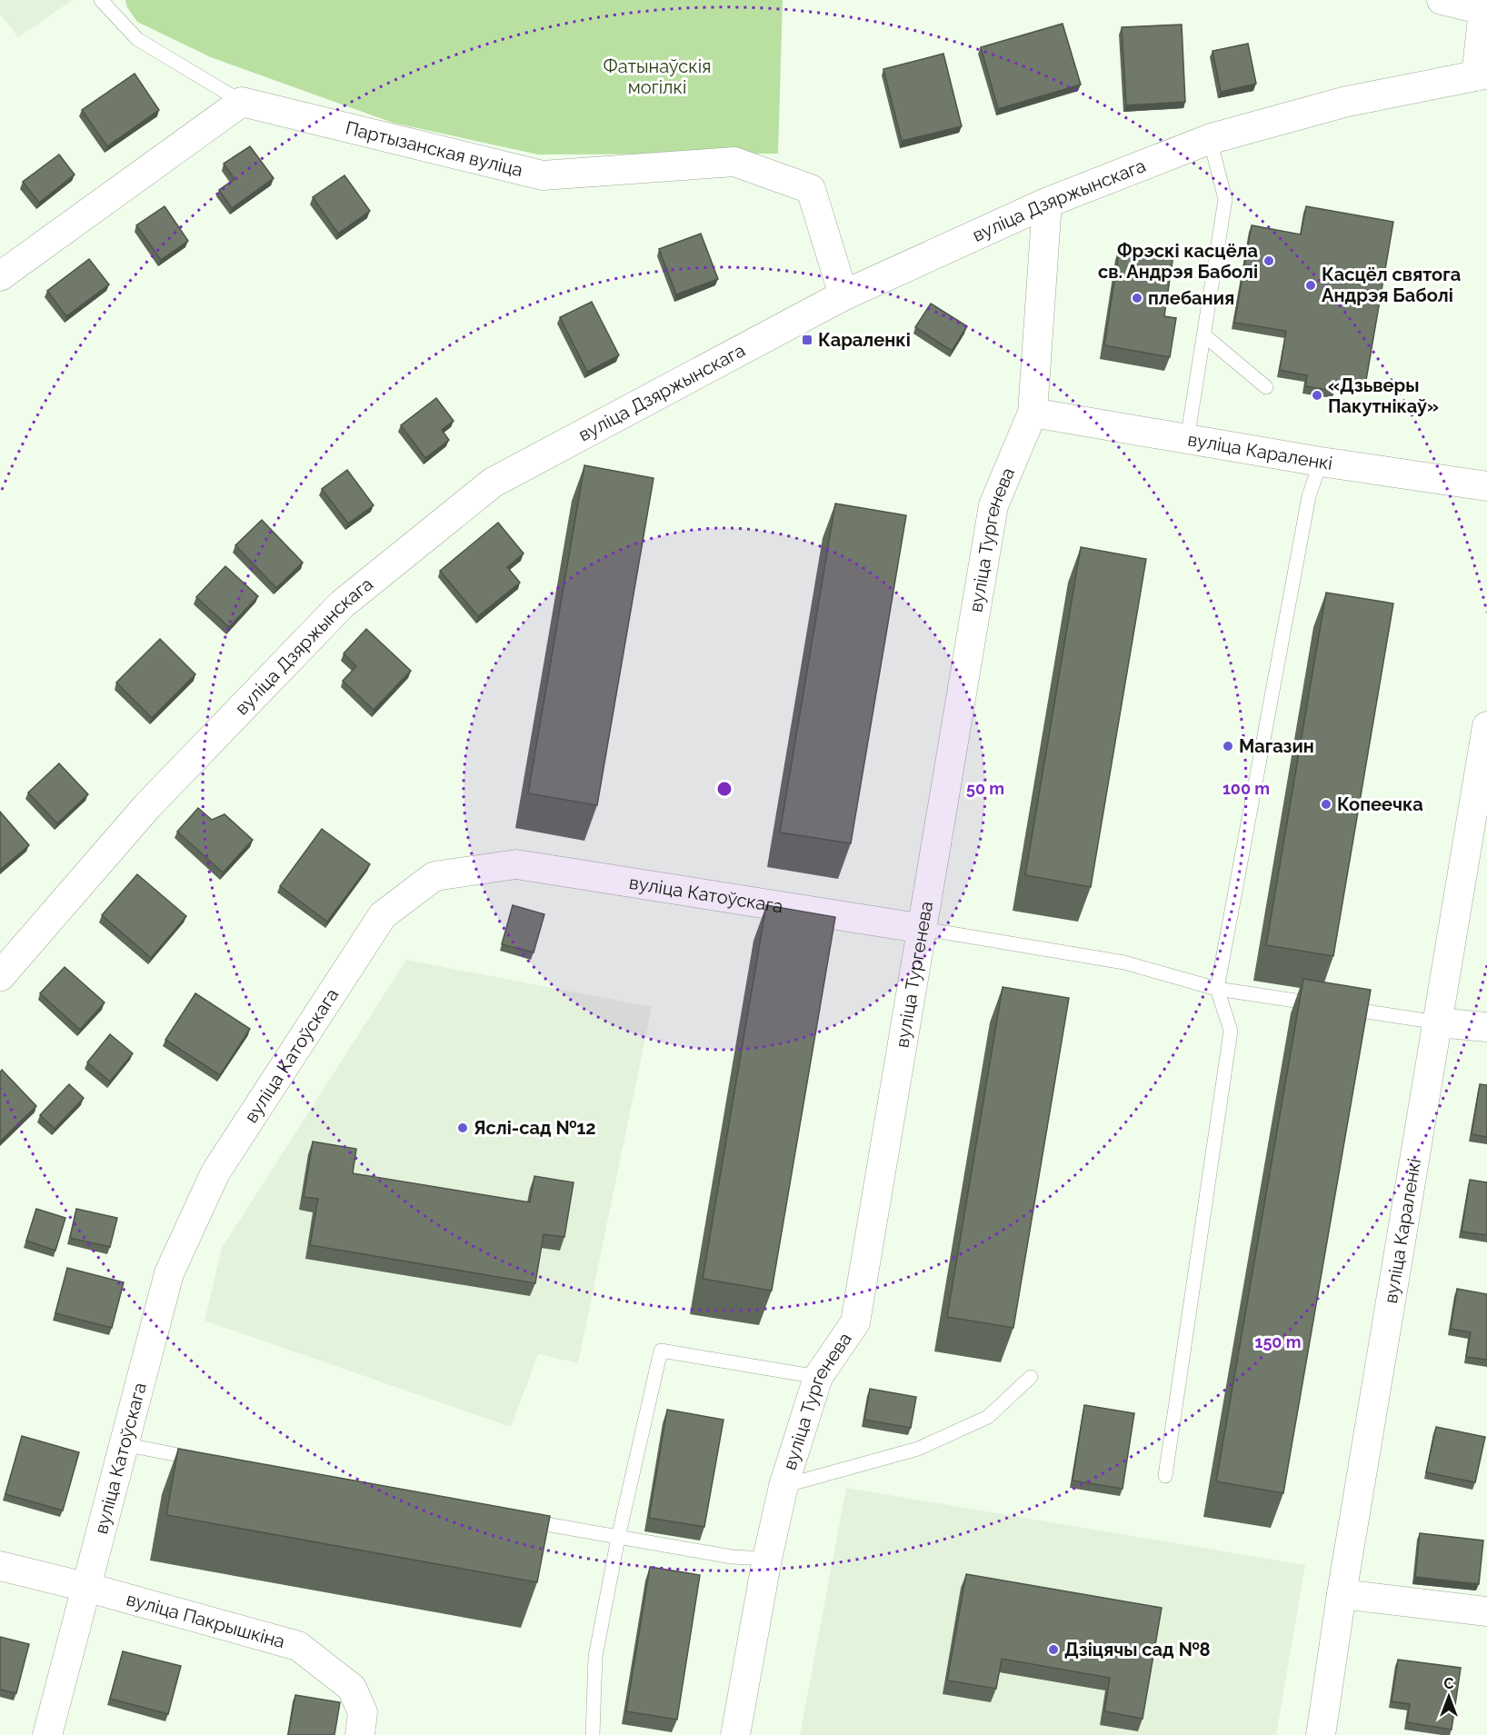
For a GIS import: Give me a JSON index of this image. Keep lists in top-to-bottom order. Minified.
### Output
{"streets":{"street":["Партызанская вуліца","вуліца Дзяржынскага","вуліца Караленкі","вуліца Тургенева","вуліца Катоўскага","вуліца Пакрышкіна"]},"crossings":[["Партызанская вуліца","вуліца Дзяржынскага"],["вуліца Дзяржынскага","вуліца Тургенева"],["вуліца Караленкі","вуліца Тургенева"],["вуліца Тургенева","вуліца Катоўскага"],["вуліца Катоўскага","вуліца Пакрышкіна"]],"parks":["Фатынаўскія могілкі"],"places":{"other":["Фрэскі касцёла св. Андрэя Баболі","Касцёл святога Андрэя Баболі","плебания","«Дзьверы Пакутнікаў»","Магазин","Копеечка","Яслі-сад №12","Дзіцячы сад №8"],"transit":["Караленкі"]},"north":"top","rings":["50 m","100 m","150 m"]}
